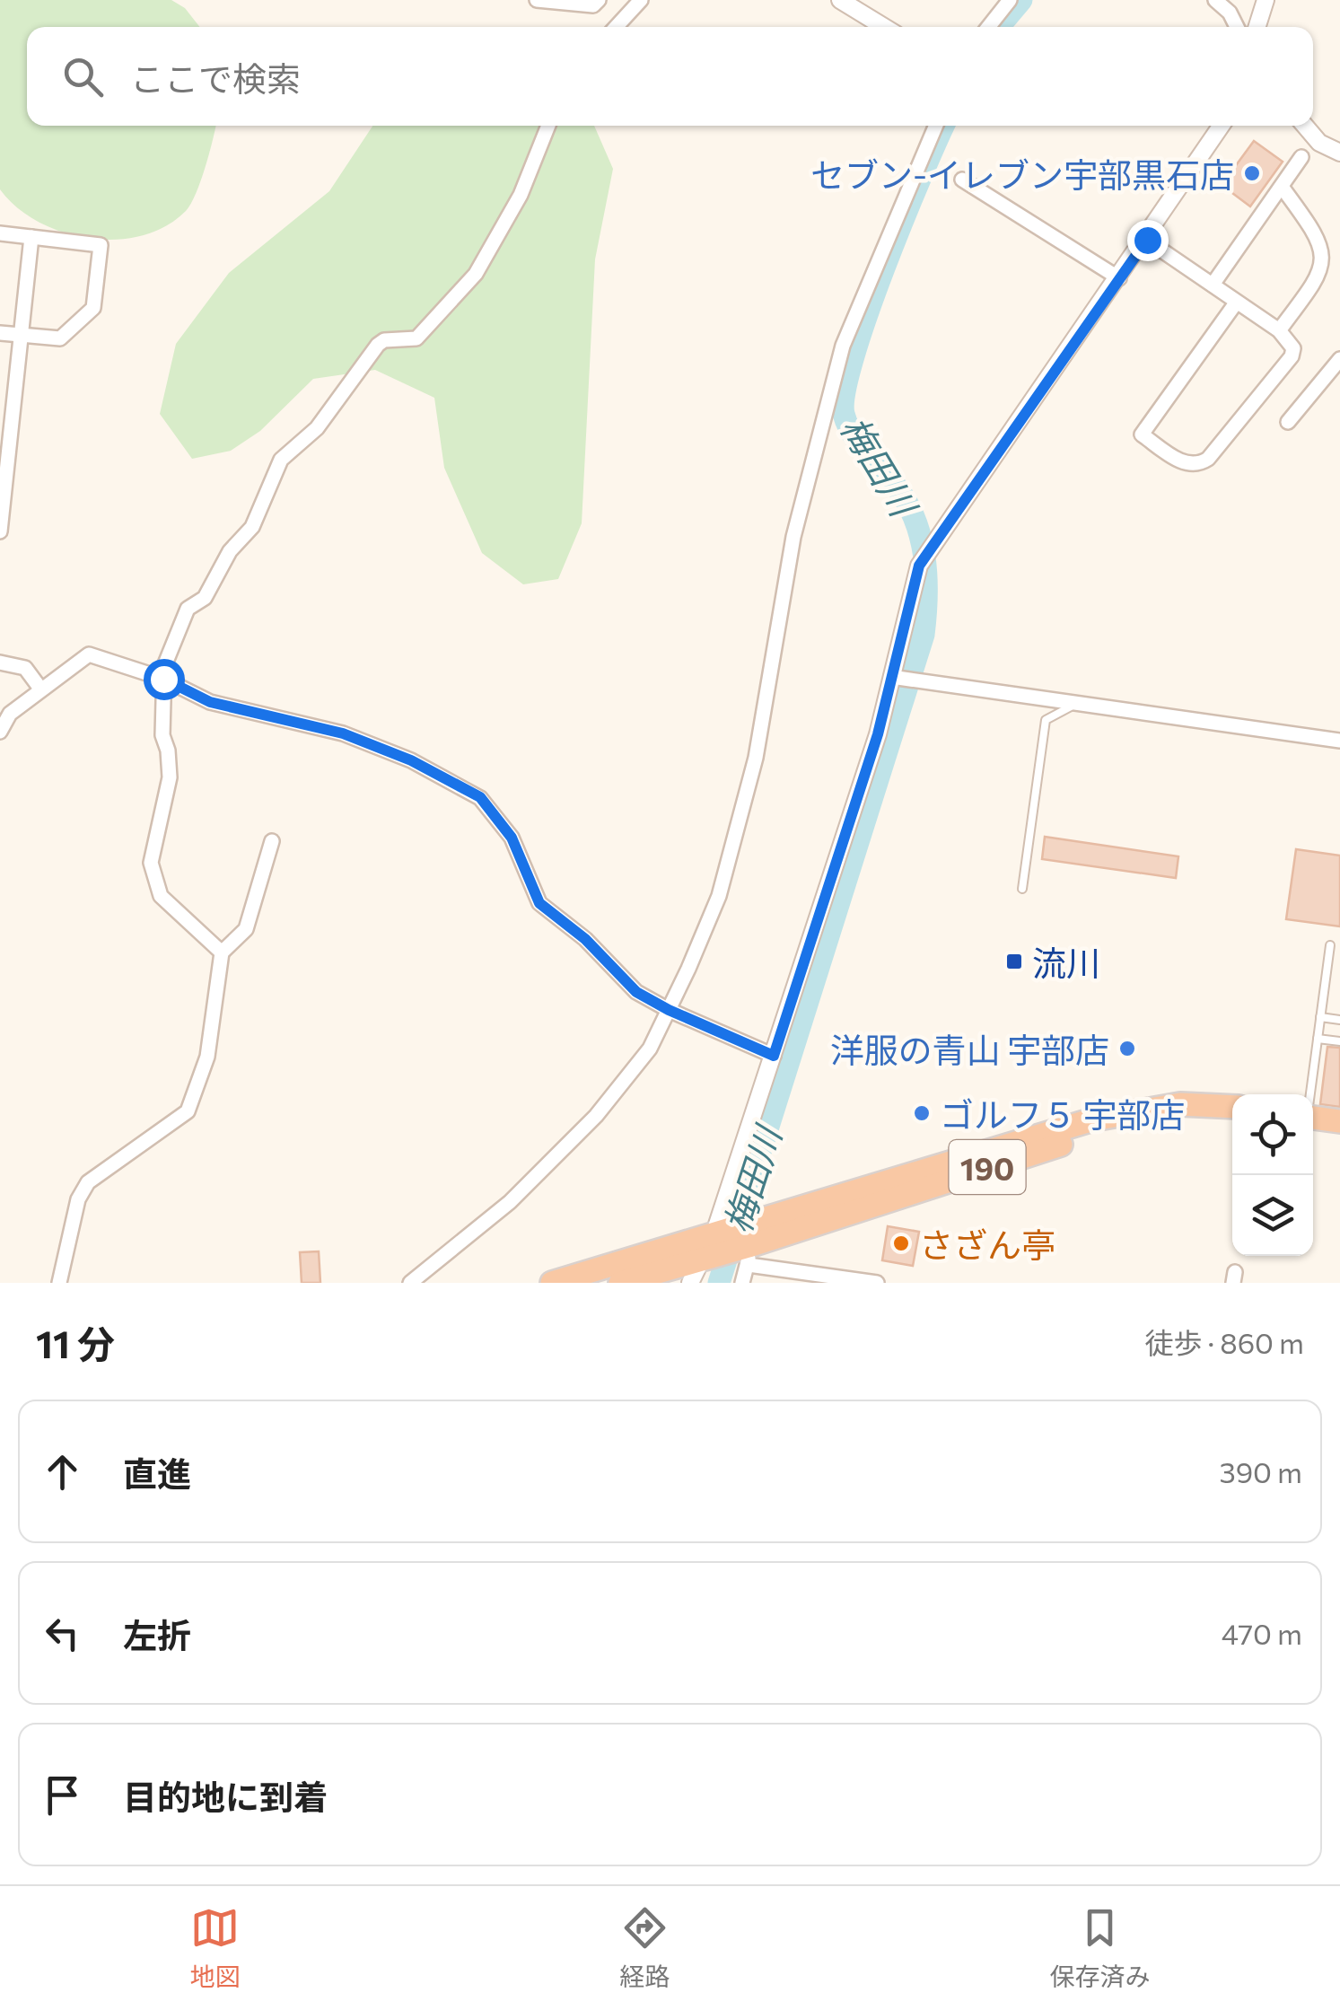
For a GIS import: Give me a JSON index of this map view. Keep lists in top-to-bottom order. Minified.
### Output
{"streets":{"highway":["190"]},"water":["梅田川"],"places":{"other":["セブン-イレブン宇部黒石店","洋服の青山 宇部店","ゴルフ５ 宇部店","さざん亭"],"transit":["流川"]},"page":{"search":"ここで検索","heading":["11 分","徒歩 · 860 m"],"list":[["直進","390 m"],["左折","470 m"],"目的地に到着"],"nav":["地図","経路","保存済み"]}}
